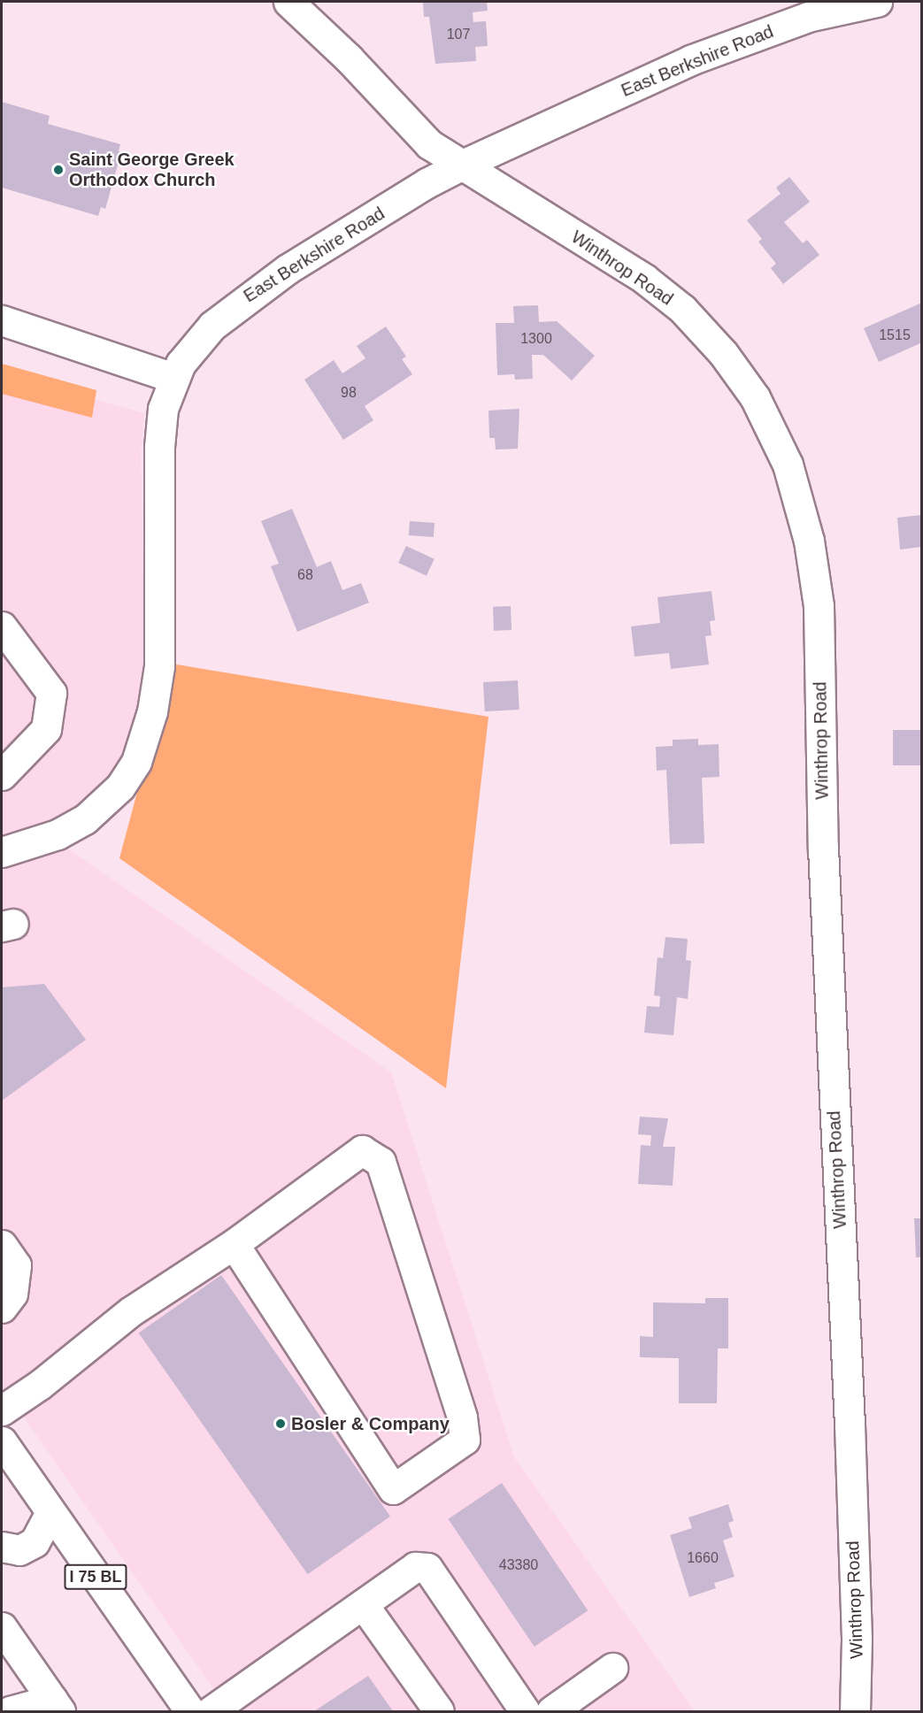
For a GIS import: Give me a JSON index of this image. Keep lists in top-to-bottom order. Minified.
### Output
{"streets":{"street":["East Berkshire Road","Winthrop Road","I 75 BL"]},"crossings":[["East Berkshire Road","Winthrop Road"]],"places":["Saint George Greek Orthodox Church","Bosler & Company"],"house_numbers":["107","1515","1300","98","68","1660","43380"]}
